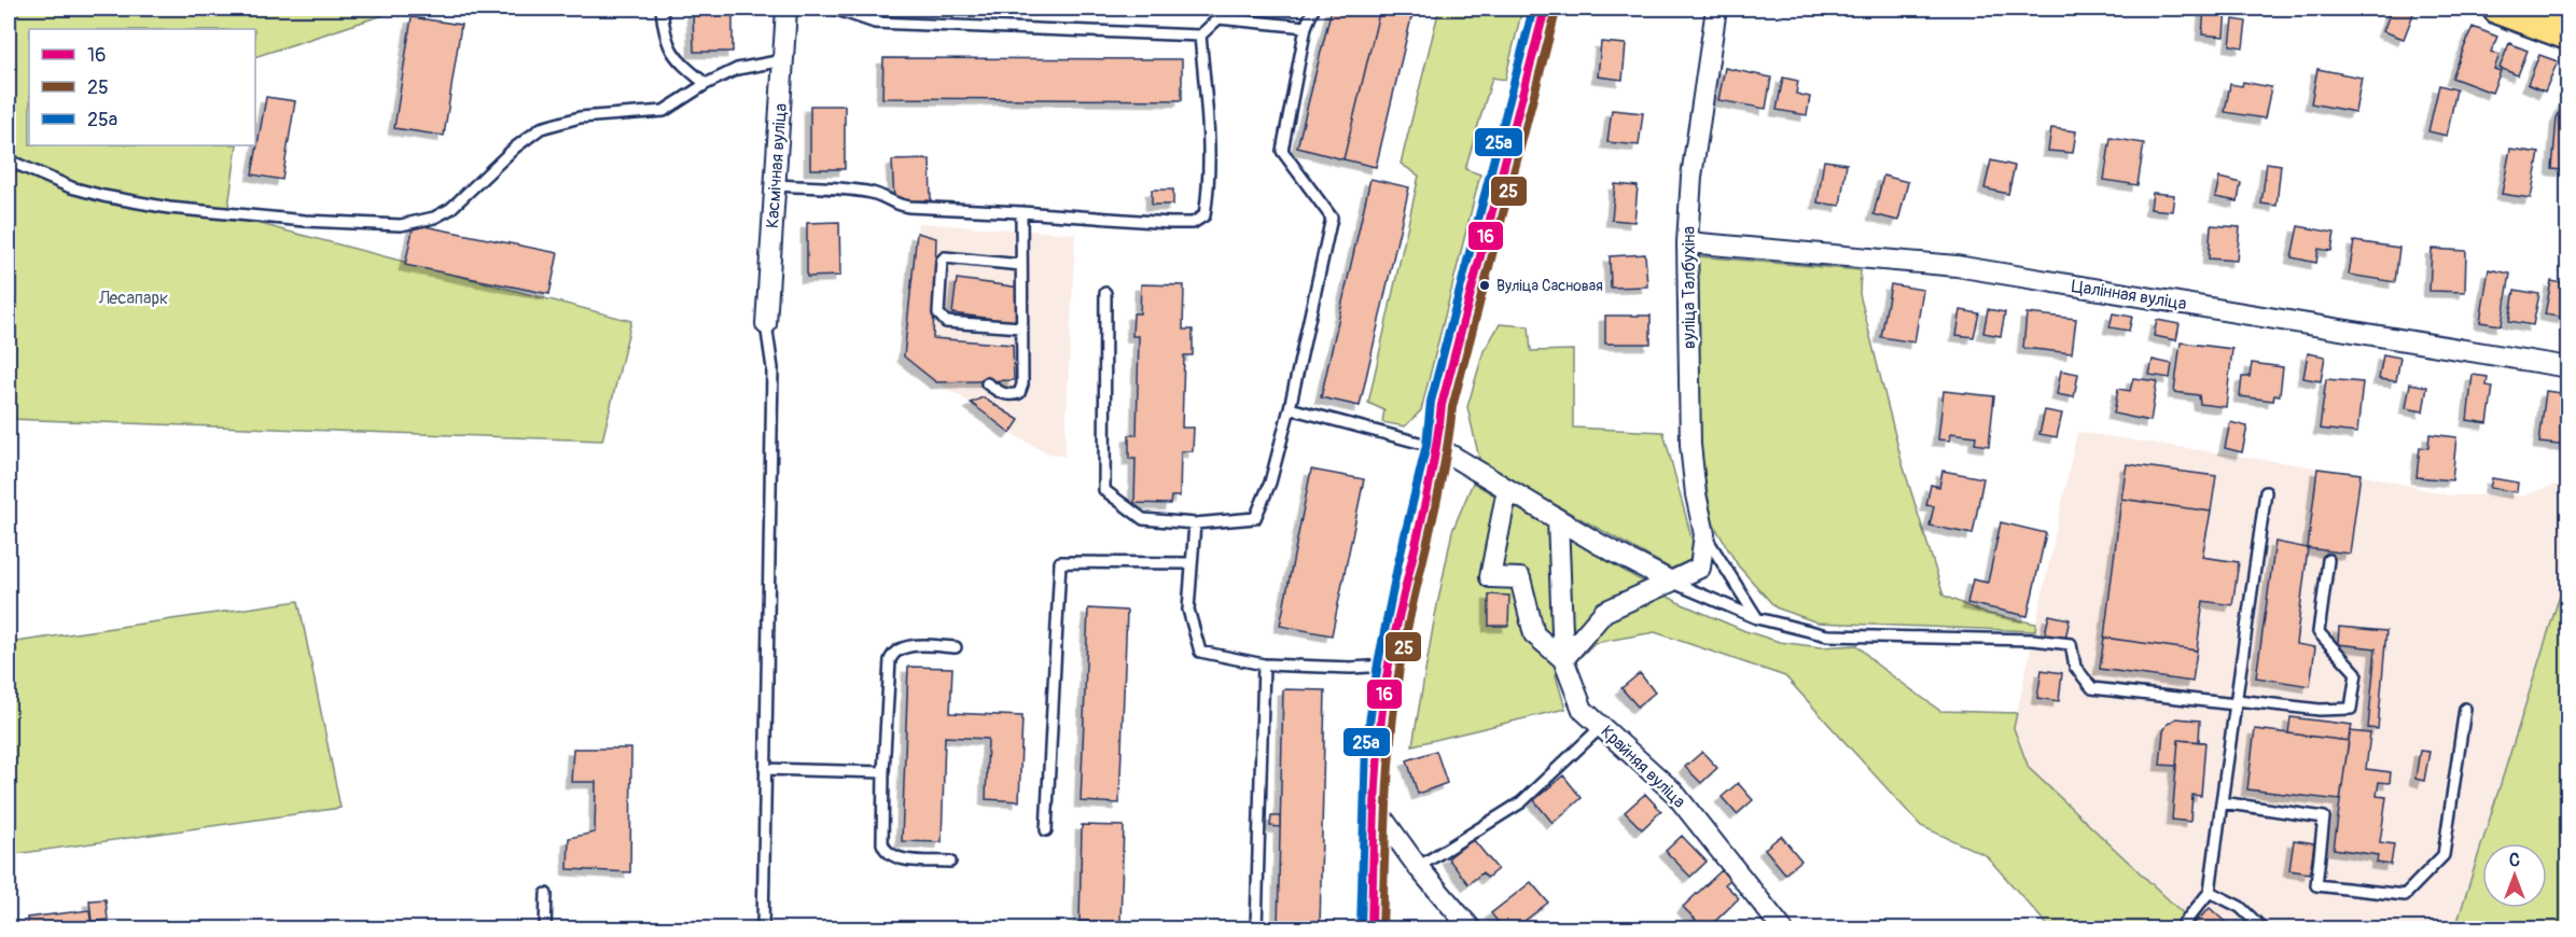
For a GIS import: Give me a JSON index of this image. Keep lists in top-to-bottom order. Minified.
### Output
{"streets":{"street":["Касмічная вуліца","вуліца Талбухіна","Цалінная вуліца","Крайняя вуліца"]},"crossings":[["вуліца Талбухіна","Цалінная вуліца"]],"parks":["Лесапарк"],"places":["Вуліца Сасновая"],"lines":["transit line 16","transit line 25а","transit line 25"],"legend":["16","25","25а"],"north":"top"}
